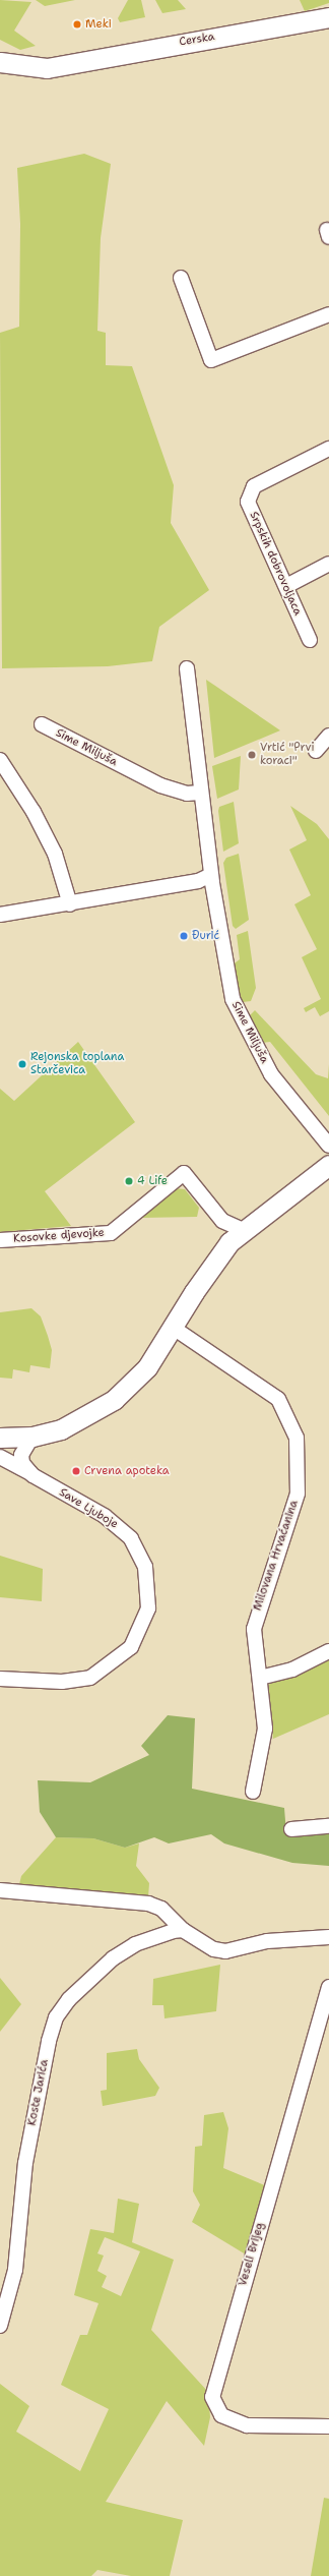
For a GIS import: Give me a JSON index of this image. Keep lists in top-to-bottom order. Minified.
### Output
{"streets":{"street":["Cerska","Srpskih dobrovoljaca","Sime Miljuša","Kosovke djevojke","Save Ljuboje","Milovana Hrvaćanina","Koste Jarića","Veseli Brijeg"]},"places":["Meki","Vrtić \"Prvi koraci\"","Đurić","Rejonska toplana Starčevica","4 Life","Crvena apoteka"]}
